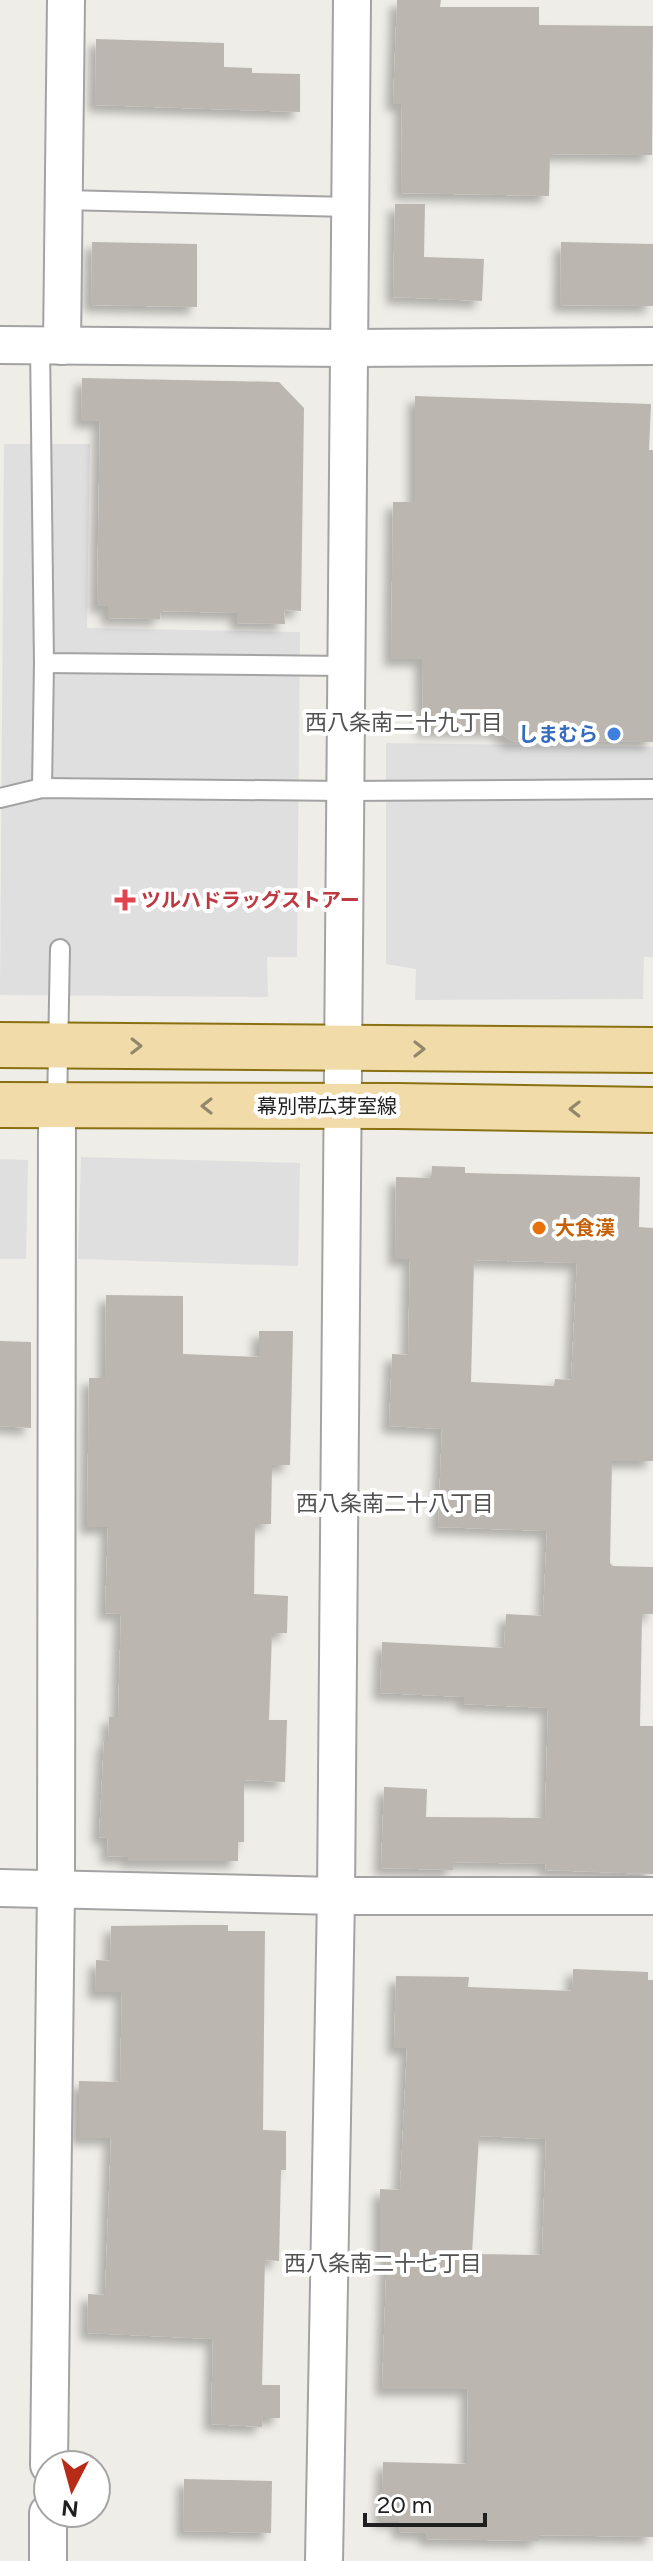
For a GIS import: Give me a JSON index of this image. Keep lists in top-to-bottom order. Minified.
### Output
{"streets":{"main road":["幕別帯広芽室線"]},"districts":["西八条南二十九丁目","西八条南二十八丁目","西八条南二十七丁目"],"places":{"other":["しまむら","大食漢"],"health":["ツルハドラッグストアー"]},"scale_bar":"20 m","north":"bottom"}
